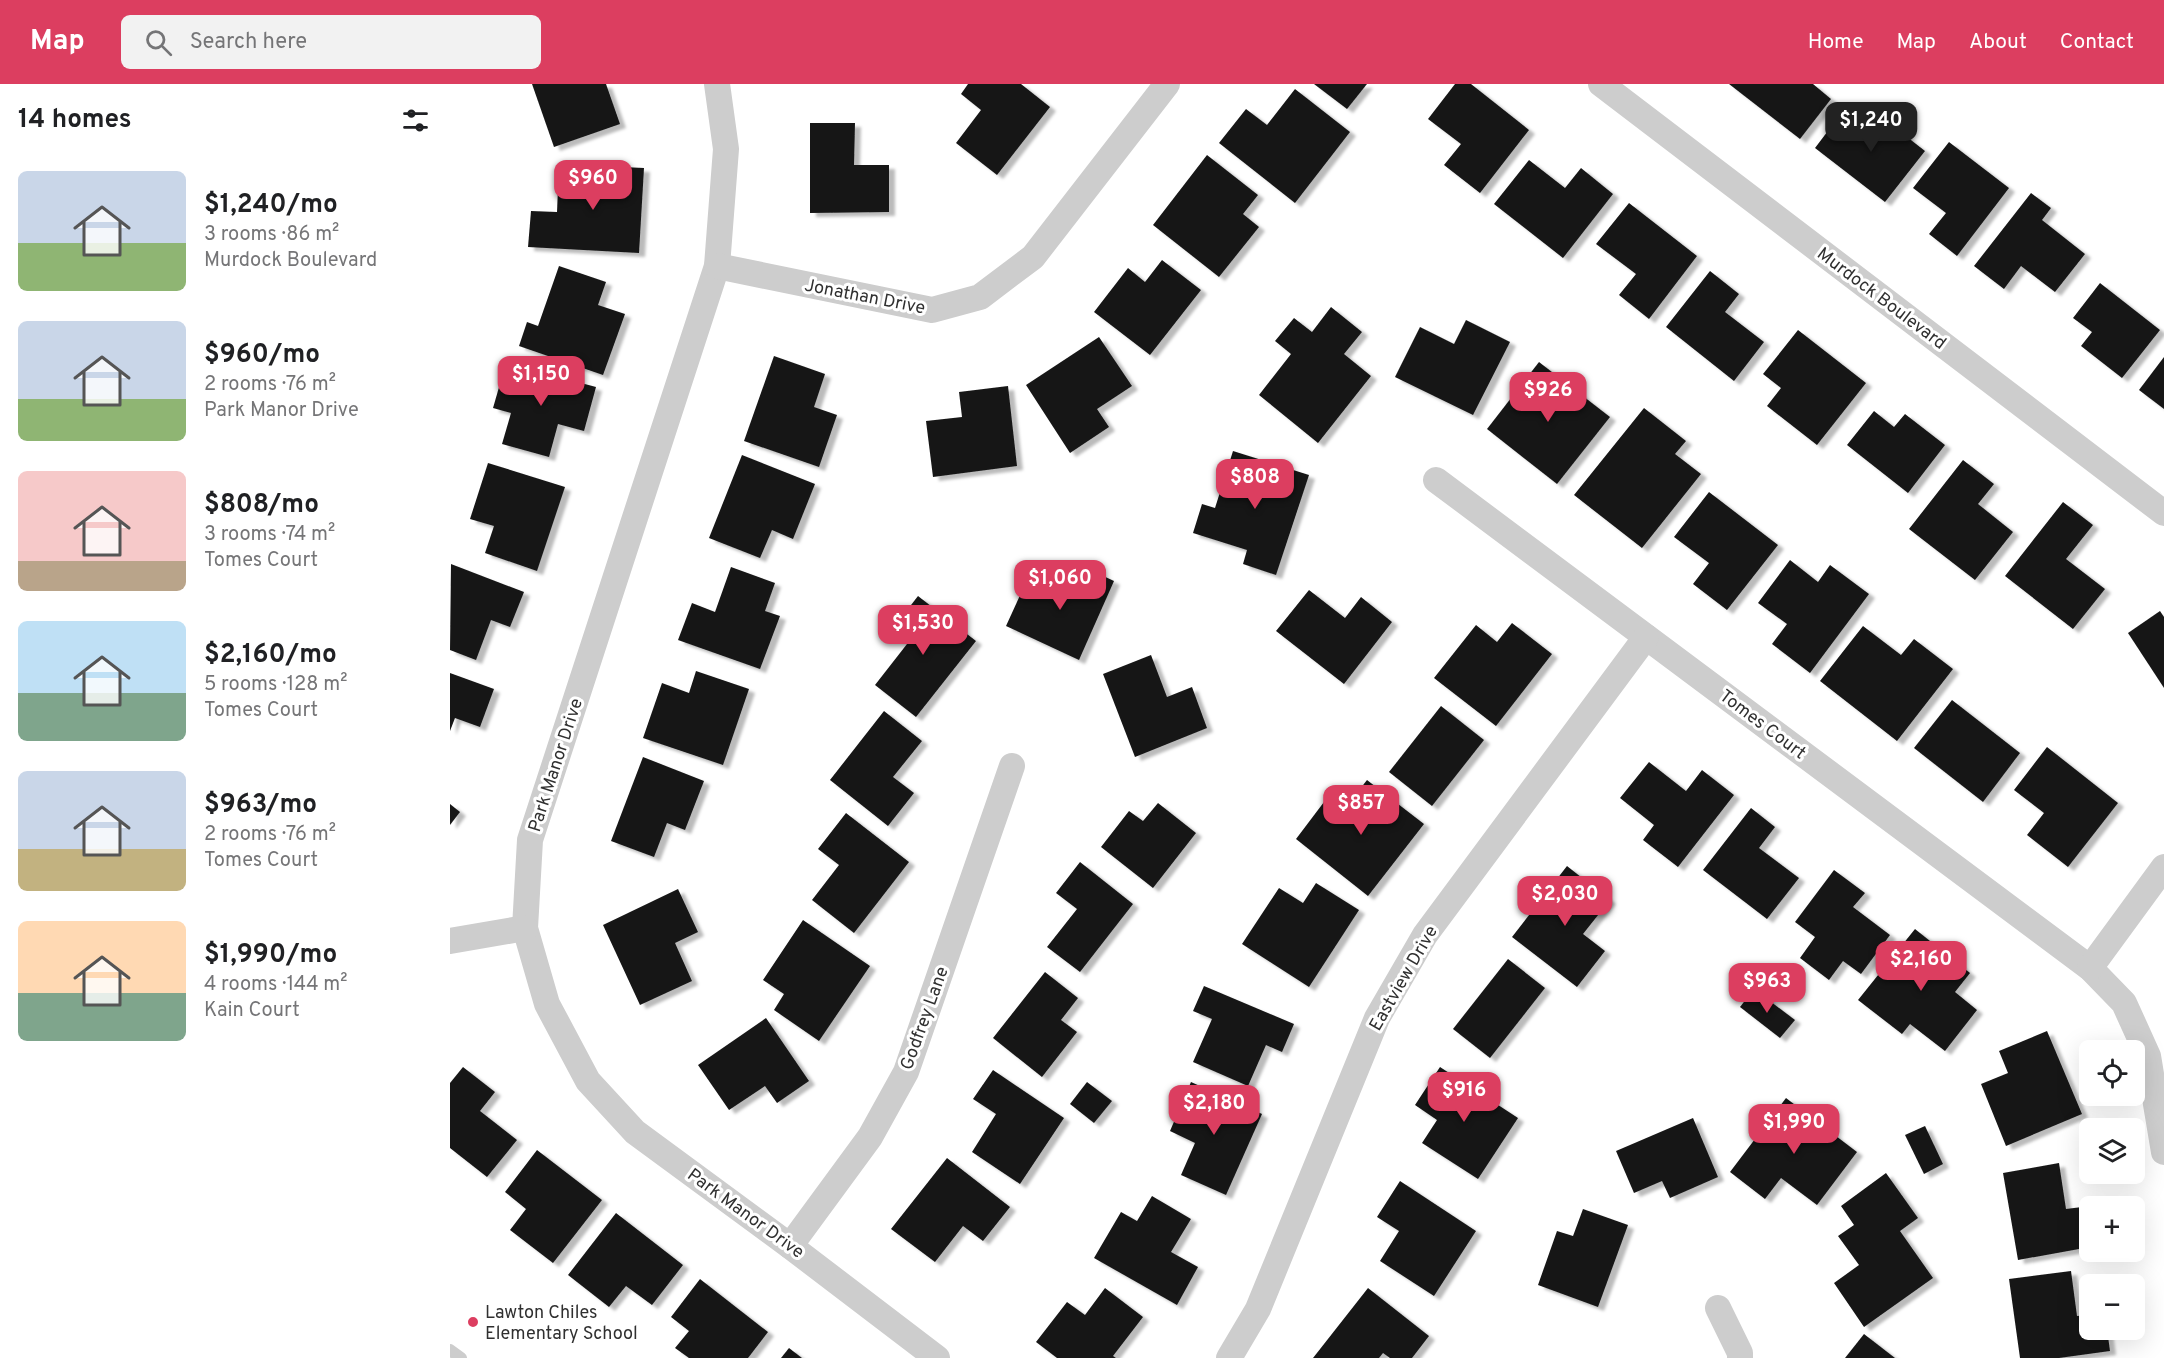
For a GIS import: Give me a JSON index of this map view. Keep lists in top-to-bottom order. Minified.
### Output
{"streets":{"street":["Jonathan Drive","Murdock Boulevard","Tomes Court","Park Manor Drive","Eastview Drive","Godfrey Lane"]},"crossings":[["Jonathan Drive","Park Manor Drive"],["Tomes Court","Eastview Drive"],["Park Manor Drive","Godfrey Lane"]],"places":["Lawton Chiles Elementary School"],"page":{"header":"Map","search":"Search here","nav":["Home","Map","About","Contact"],"heading":"14 homes","price":["$1,240","$960","$1,150","$926","$808","$1,060","$1,530","$857","$2,030","$2,160","$963","$916","$2,180","$1,990"],"list":[{"name":"$1,240/mo","note":"3 rooms · 86 m² · Murdock Boulevard"},{"name":"$960/mo","note":"2 rooms · 76 m² · Park Manor Drive"},{"name":"$808/mo","note":"3 rooms · 74 m² · Tomes Court"},{"name":"$2,160/mo","note":"5 rooms · 128 m² · Tomes Court"},{"name":"$963/mo","note":"2 rooms · 76 m² · Tomes Court"},{"name":"$1,990/mo","note":"4 rooms · 144 m² · Kain Court"}],"map_buttons":["+","−"]}}
